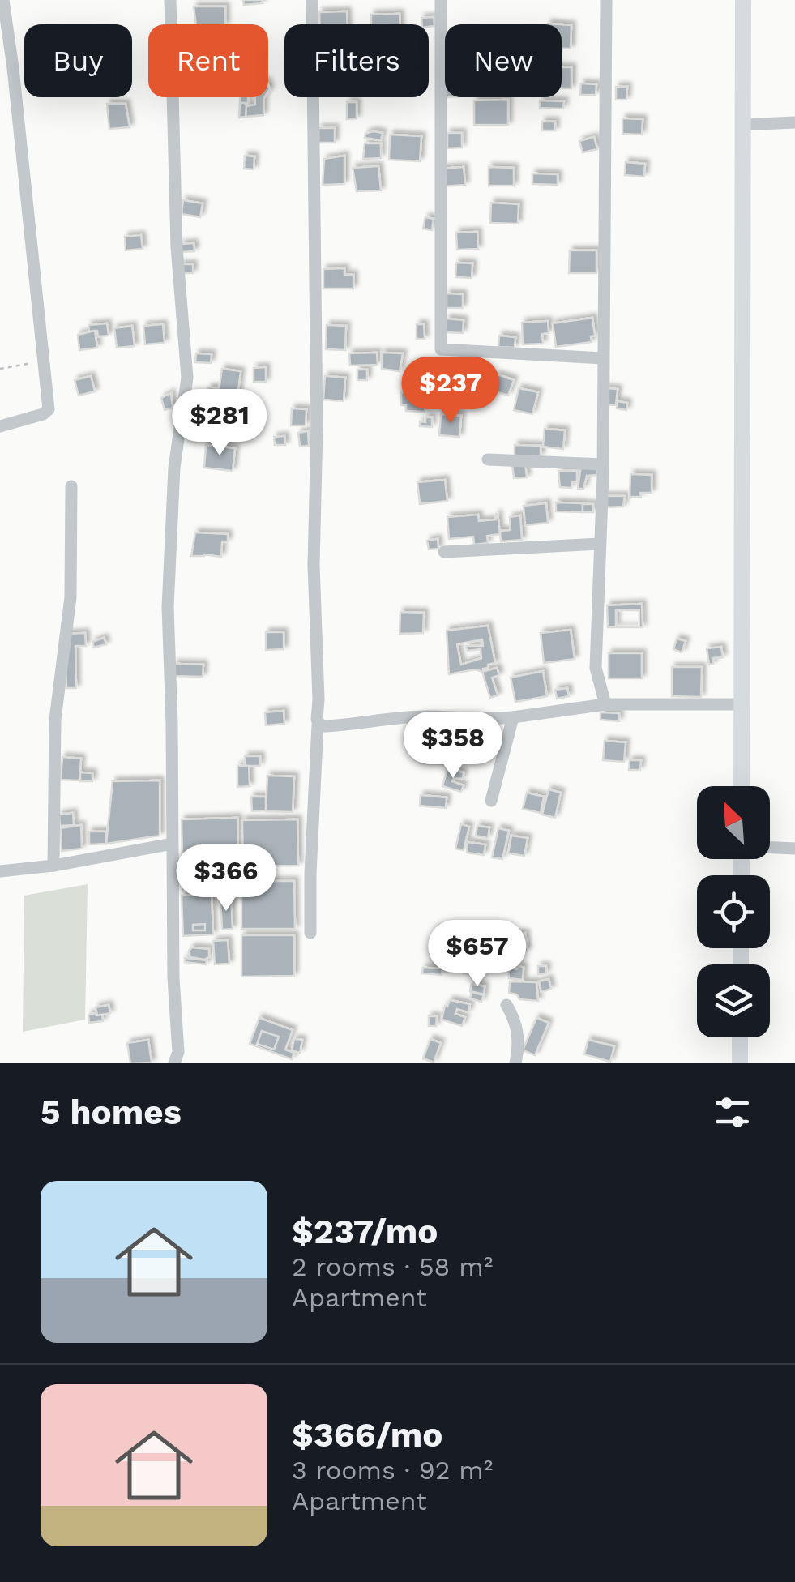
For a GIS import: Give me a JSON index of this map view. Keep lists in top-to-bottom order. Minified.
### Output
{"north":"top left","page":{"chip":["Buy","Rent","Filters","New"],"price":["$237","$281","$358","$366","$657"],"heading":"5 homes","list":[{"name":"$237/mo","note":"2 rooms · 58 m² · Apartment"},{"name":"$366/mo","note":"3 rooms · 92 m² · Apartment"}]}}
